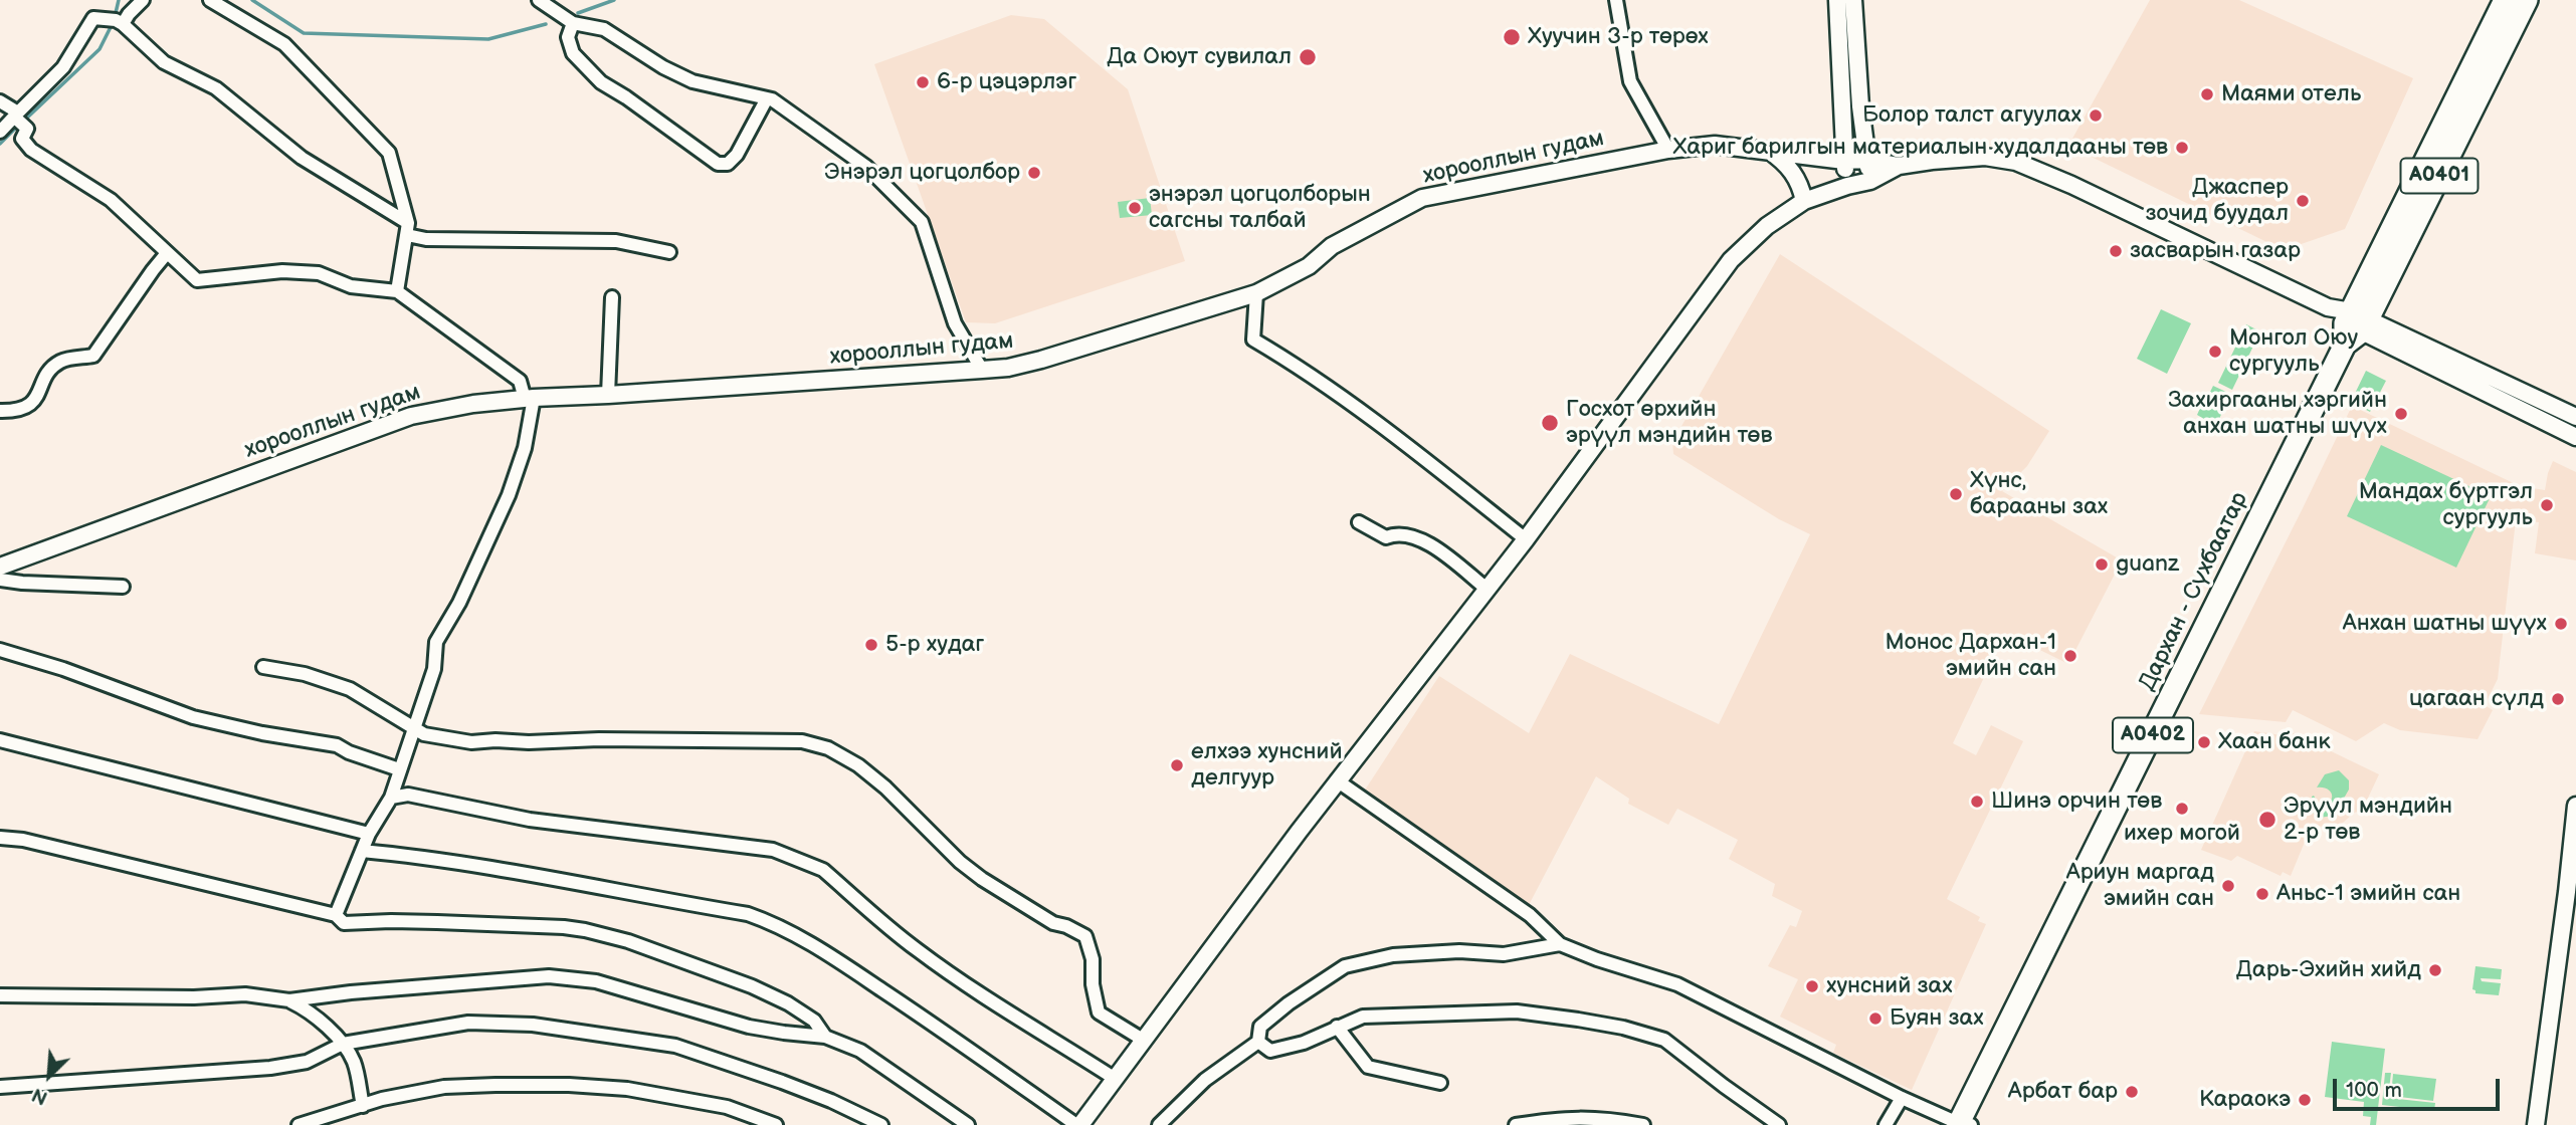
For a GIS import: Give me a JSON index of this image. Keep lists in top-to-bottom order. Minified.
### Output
{"streets":{"highway":["A0401","Дархан - Сүхбаатар","A0402"],"main road":["хорооллын гудам"]},"crossings":[["A0401","Дархан - Сүхбаатар"]],"places":["Хуучин 3-р төрөх","Да Оюут сувилал","6-р цэцэрлэг","Маями отель","Болор талст агуулах","Хариг барилгын материалын худалдааны төв","Энэрэл цогцолбор","Джаспер зочид буудал","энэрэл цогцолборын сагсны талбай","засварын газар","Монгол Оюу сургууль","Захиргааны хэргийн анхан шатны шүүх","Госхот өрхийн эрүүл мэндийн төв","Хүнс, барааны зах","Мандах бүртгэл сургууль","guanz","Анхан шатны шүүх","5-р худаг","Монос Дархан-1 эмийн сан","цагаан сүлд","Хаан банк","елхээ хунсний делгуур","Шинэ орчин төв","ихер могой","Эрүүл мэндийн 2-р төв","Ариун маргад эмийн сан","Аньс-1 эмийн сан","Дарь-Эхийн хийд","хунсний зах","Буян зах","Арбат бар","Караокэ"],"scale_bar":"100 m","north":"bottom left"}
